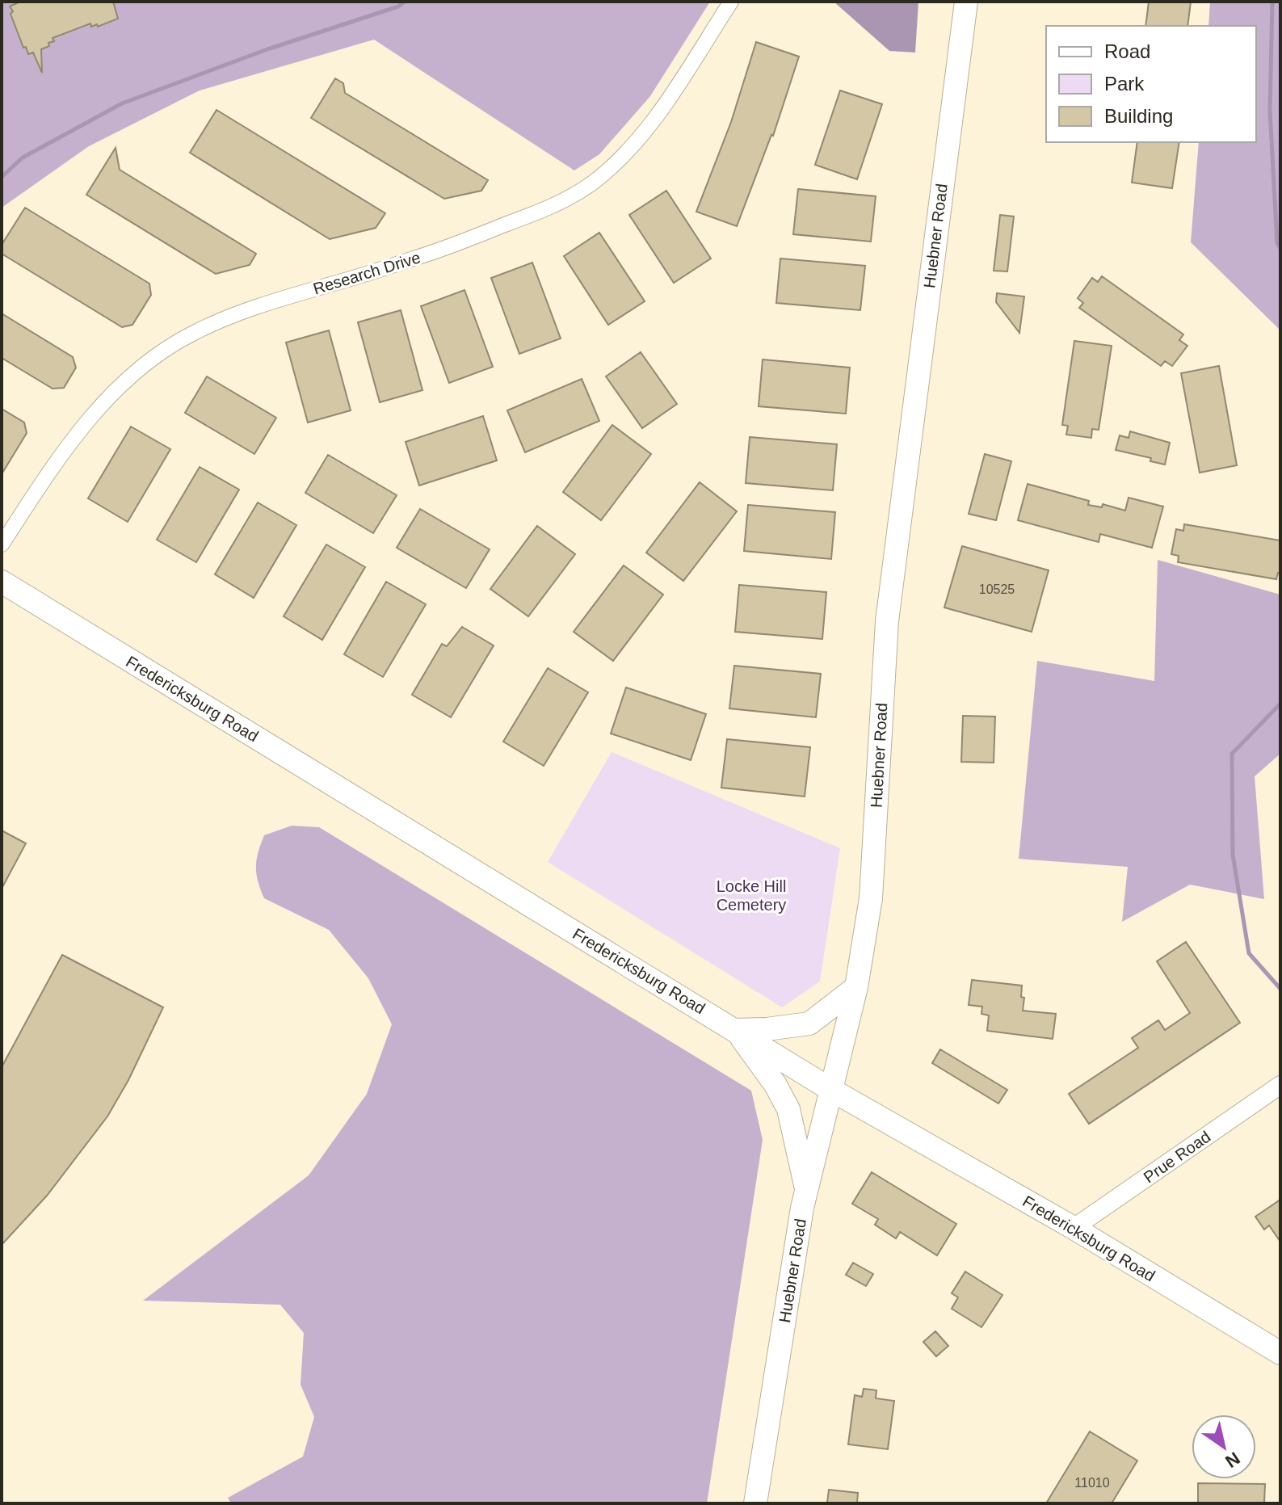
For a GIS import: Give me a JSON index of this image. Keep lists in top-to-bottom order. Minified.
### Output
{"streets":{"main road":["Huebner Road","Fredericksburg Road"],"street":["Research Drive","Prue Road"]},"crossings":[["Huebner Road","Fredericksburg Road"],["Fredericksburg Road","Prue Road"]],"parks":["Locke Hill Cemetery"],"house_numbers":["10525","11010"],"legend":["Road","Park","Building"],"north":"bottom right"}
